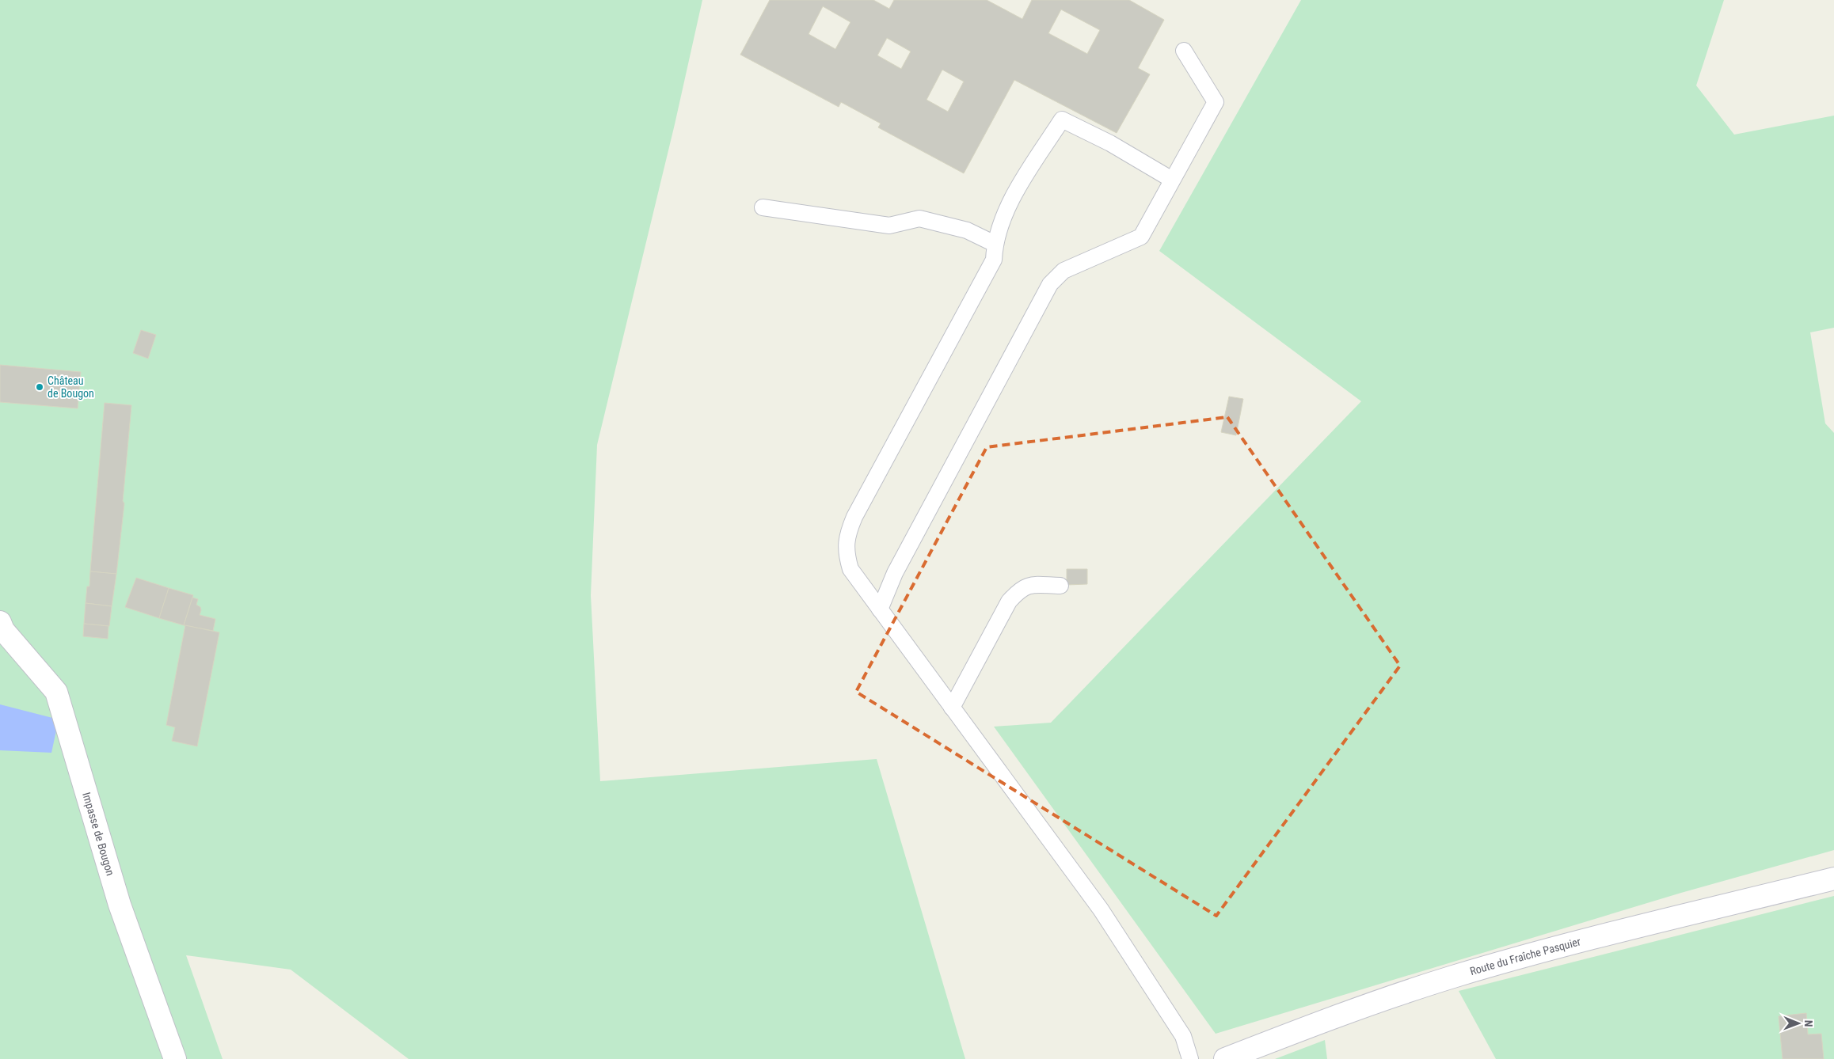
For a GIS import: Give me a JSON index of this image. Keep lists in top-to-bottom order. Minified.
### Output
{"streets":{"main road":["Impasse de Bougon","Route du Fraîche Pasquier"]},"places":["Château de Bougon"],"north":"right"}
